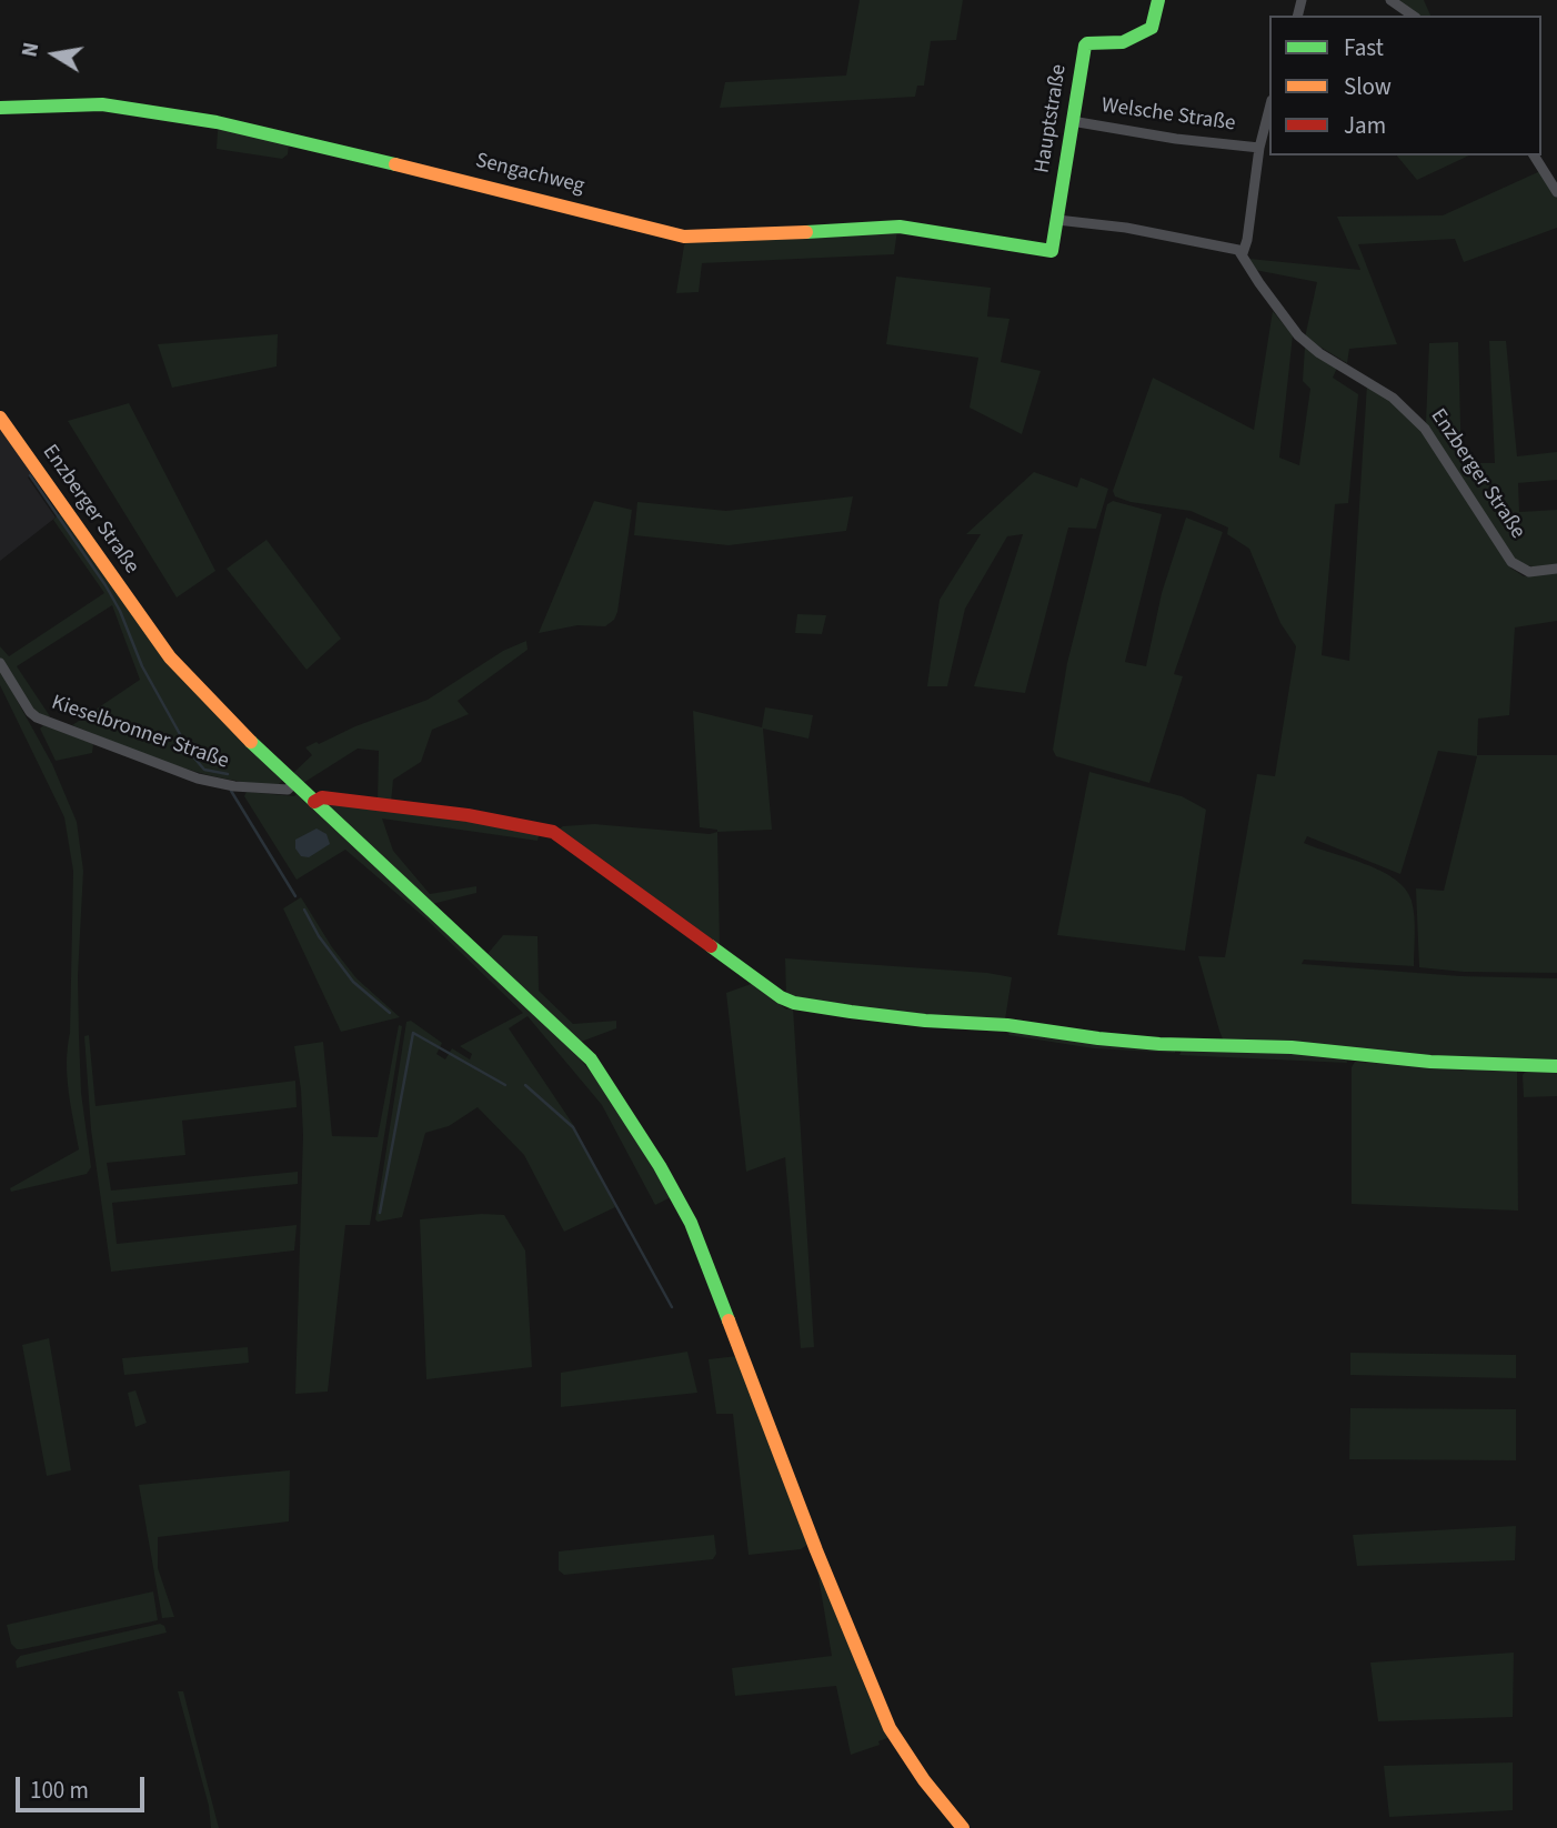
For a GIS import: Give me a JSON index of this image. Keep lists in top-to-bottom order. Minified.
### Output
{"streets":{"street":["Welsche Straße","Hauptstraße","Sengachweg","Enzberger Straße","Kieselbronner Straße"]},"crossings":[["Welsche Straße","Hauptstraße"],["Hauptstraße","Sengachweg"],["Enzberger Straße","Kieselbronner Straße"]],"legend":["Fast","Slow","Jam"],"scale_bar":"100 m","north":"left"}
